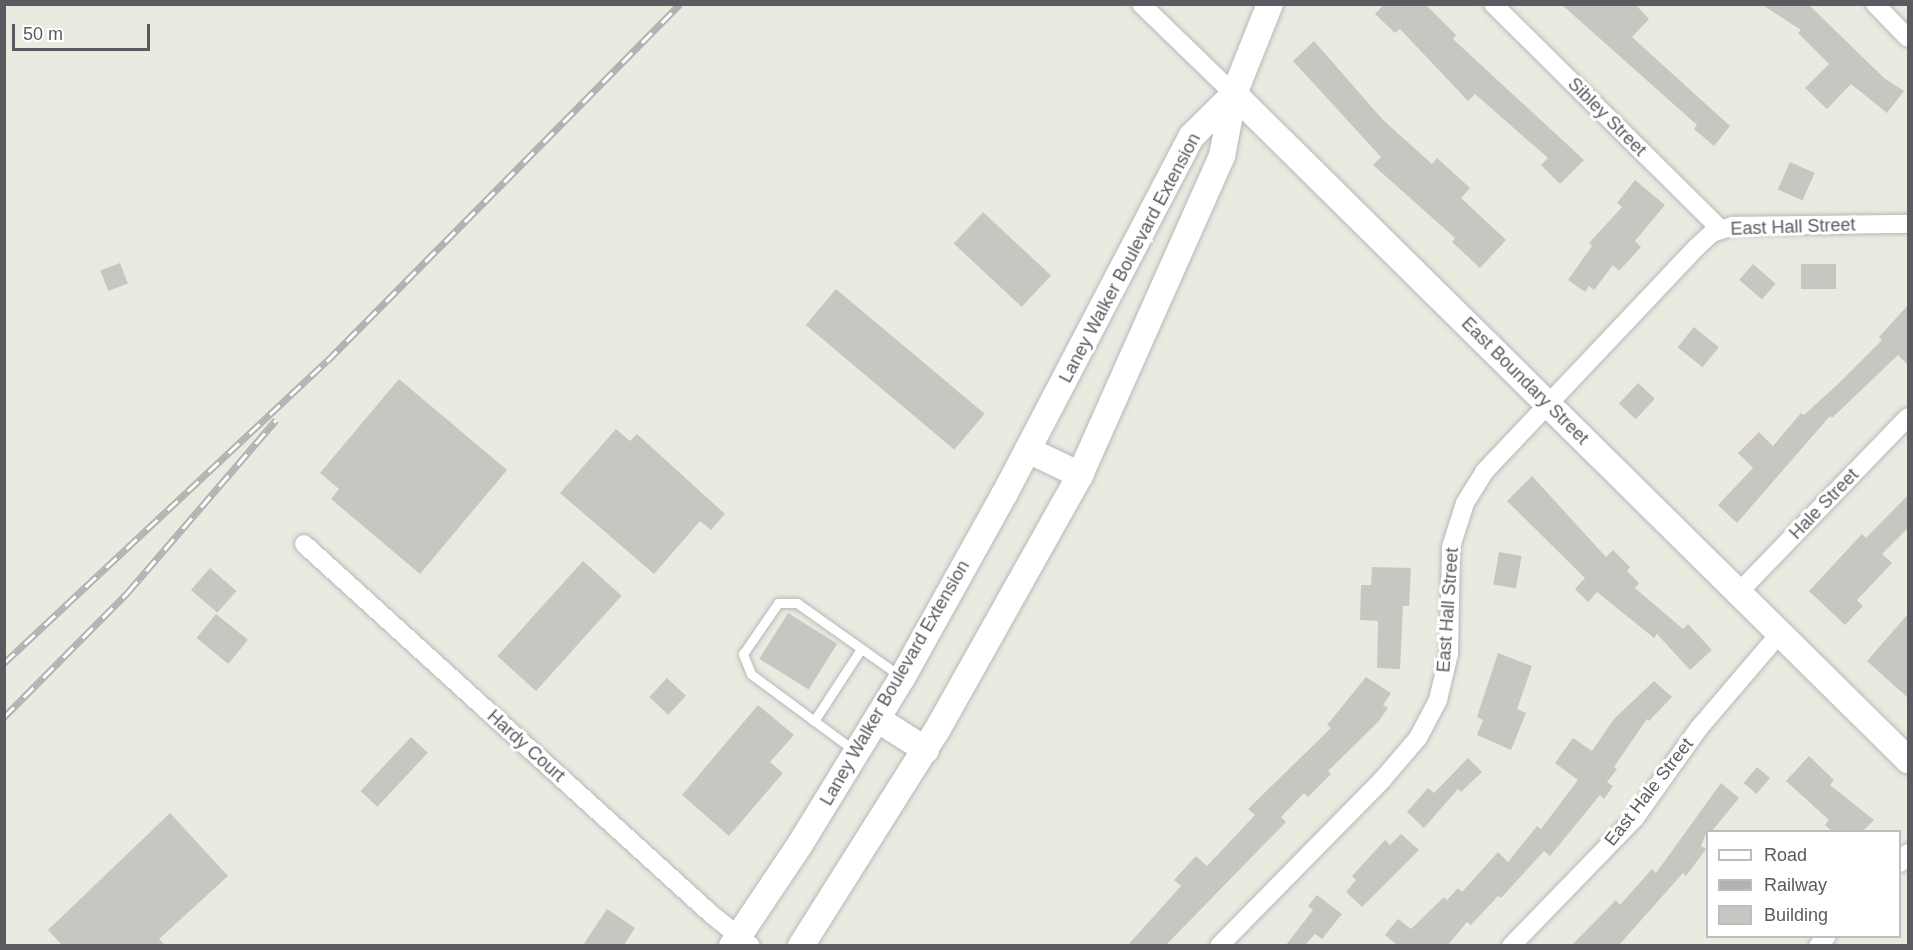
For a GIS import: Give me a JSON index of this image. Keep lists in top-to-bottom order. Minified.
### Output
{"streets":{"main road":["Laney Walker Boulevard Extension","East Boundary Street"],"street":["Sibley Street","East Hall Street","Hale Street","Hardy Court","East Hale Street"]},"crossings":[["Sibley Street","East Hall Street"],["East Hall Street","East Boundary Street"],["Laney Walker Boulevard Extension","East Boundary Street"],["Laney Walker Boulevard Extension","Hardy Court"],["East Boundary Street","Hale Street"],["East Boundary Street","East Hale Street"]],"legend":["Road","Railway","Building"],"scale_bar":"50 m"}
